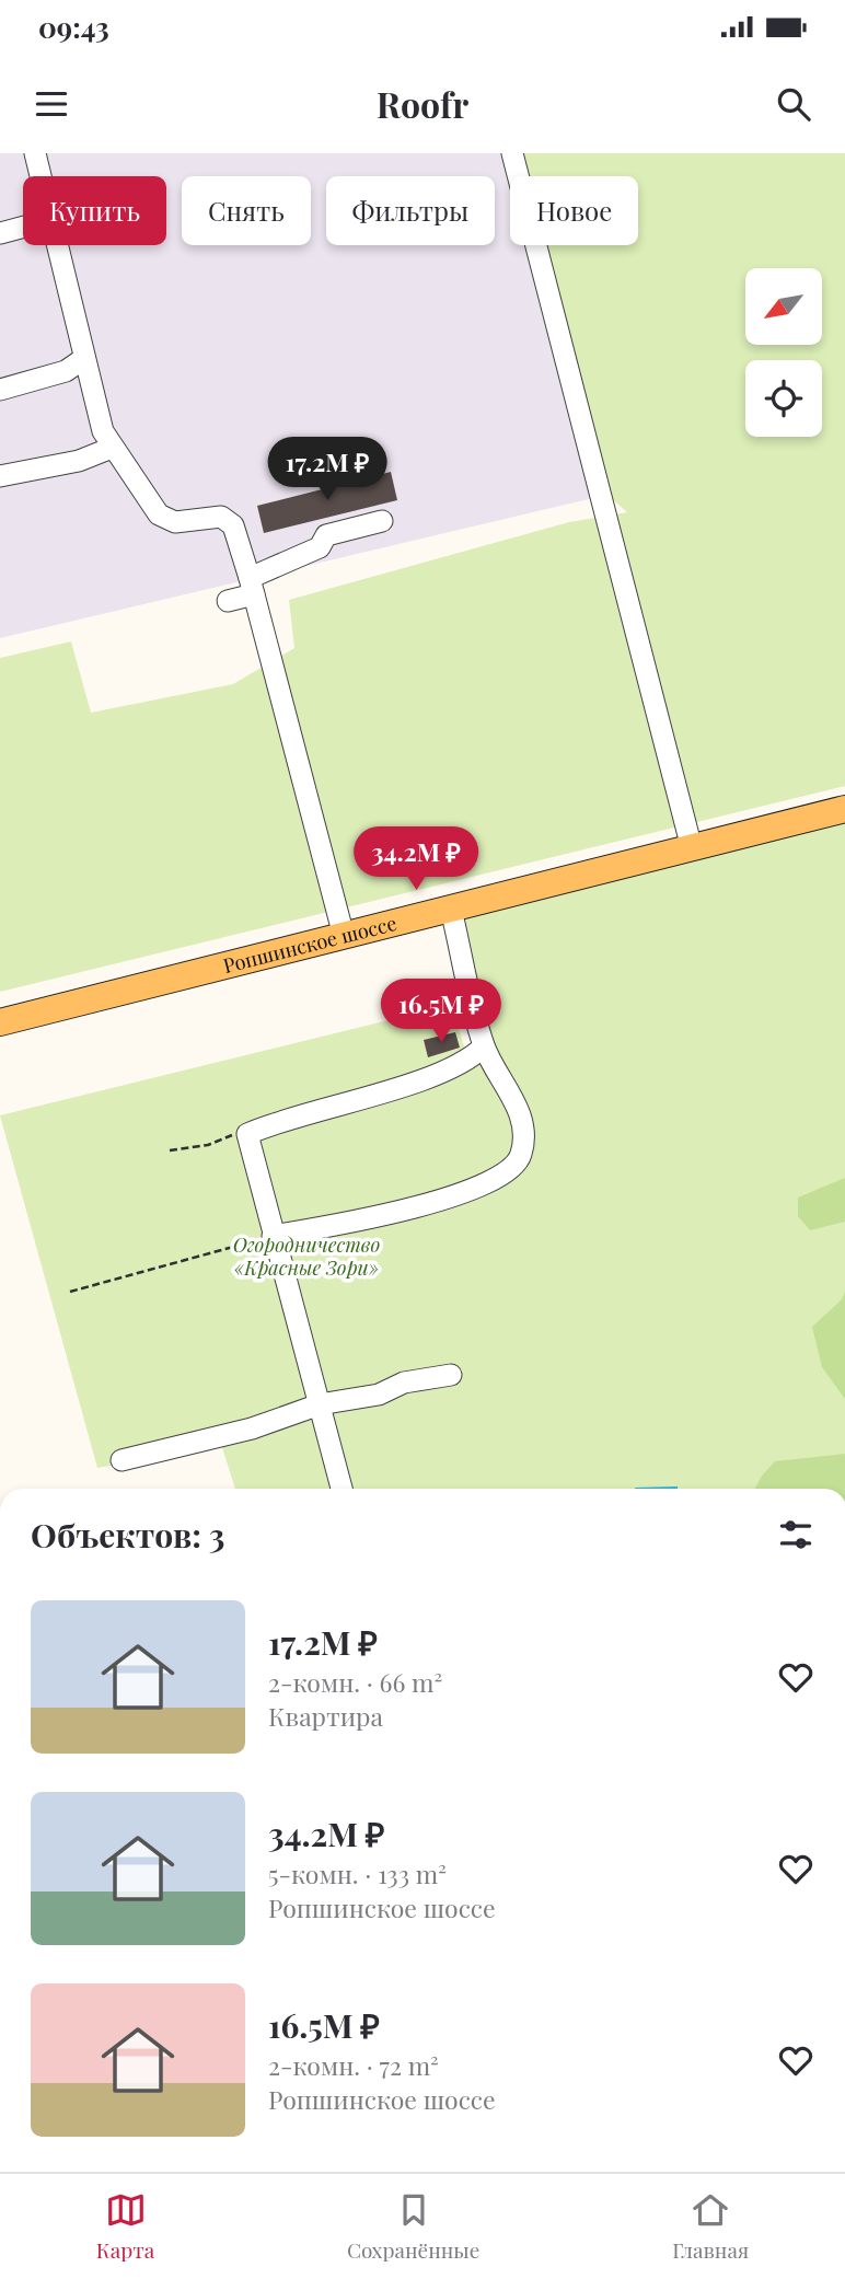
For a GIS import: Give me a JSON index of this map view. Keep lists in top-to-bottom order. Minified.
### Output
{"streets":{"main road":["Ропшинское шоссе"]},"parks":["Огородничество «Красные Зори»"],"north":"bottom left","page":{"status":"09:43","header":"Roofr","chip":["Купить","Снять","Фильтры","Новое"],"price":["17.2M ₽","34.2M ₽","16.5M ₽"],"heading":"Объектов: 3","list":[{"name":"17.2M ₽","note":"2-комн. · 66 m² · Квартира"},{"name":"34.2M ₽","note":"5-комн. · 133 m² · Ропшинское шоссе"},{"name":"16.5M ₽","note":"2-комн. · 72 m² · Ропшинское шоссе"}],"tabs":["Карта","Сохранённые","Главная"]}}
